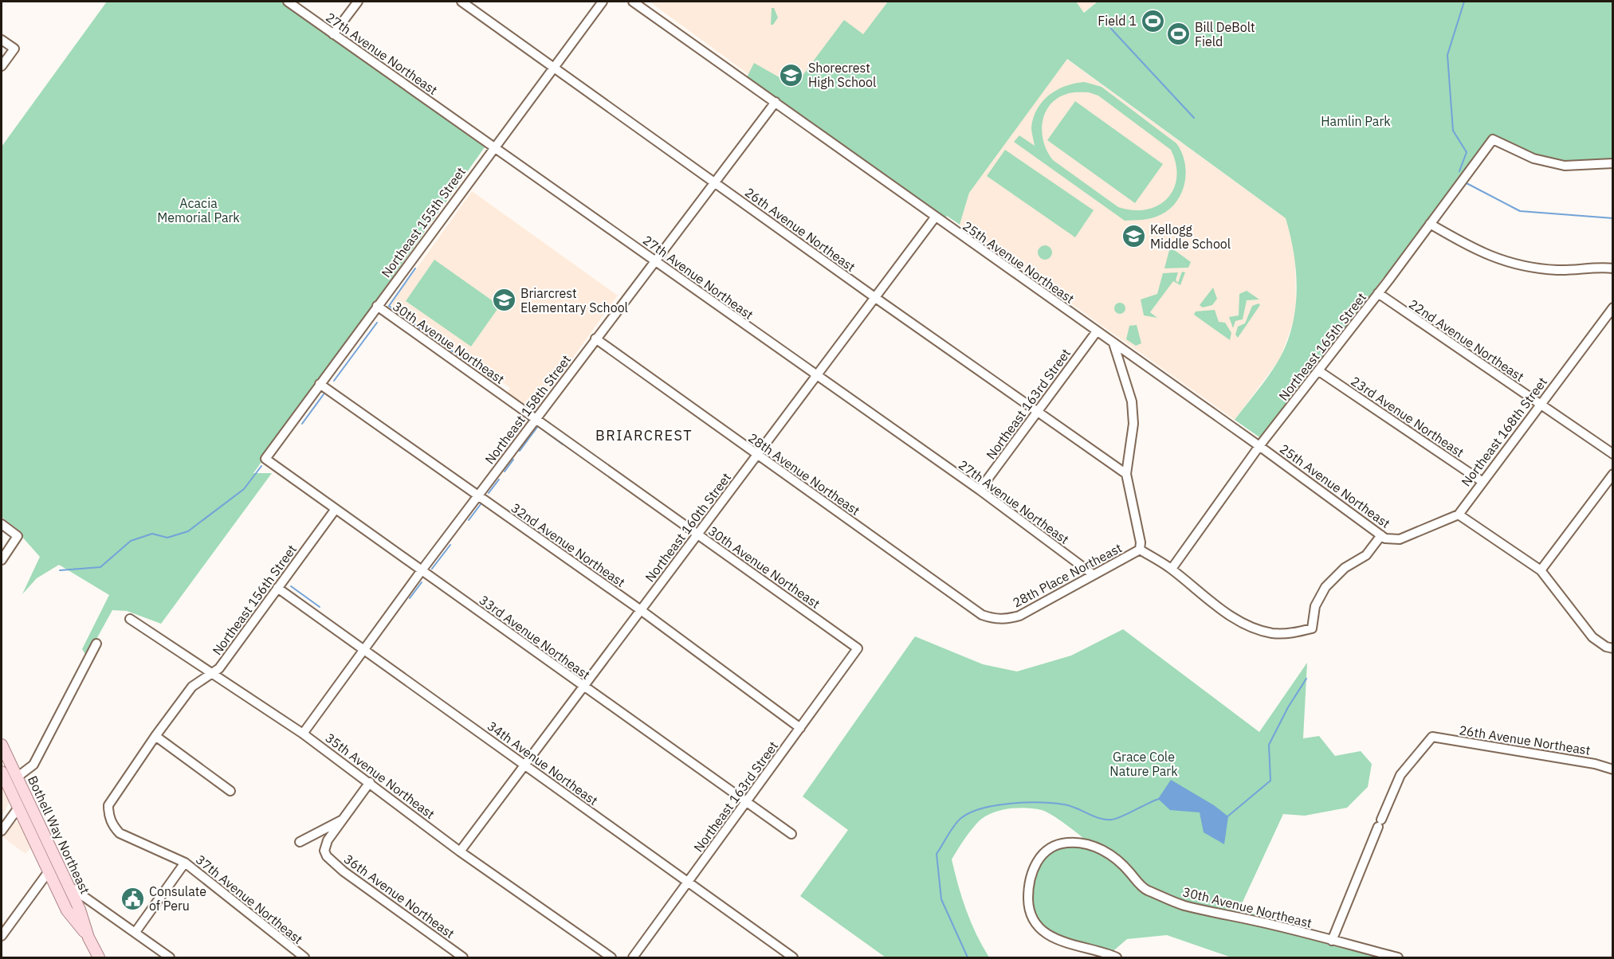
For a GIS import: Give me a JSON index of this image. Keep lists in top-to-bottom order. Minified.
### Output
{"streets":{"main road":["Bothell Way Northeast"],"street":["27th Avenue Northeast","Northeast 155th Street","26th Avenue Northeast","25th Avenue Northeast","22nd Avenue Northeast","30th Avenue Northeast","Northeast 165th Street","Northeast 163rd Street","Northeast 158th Street","23rd Avenue Northeast","Northeast 168th Street","28th Avenue Northeast","Northeast 160th Street","32nd Avenue Northeast","28th Place Northeast","Northeast 156th Street","33rd Avenue Northeast","34th Avenue Northeast","35th Avenue Northeast","36th Avenue Northeast","37th Avenue Northeast"]},"crossings":[["27th Avenue Northeast","Northeast 155th Street"],["27th Avenue Northeast","Northeast 163rd Street"],["27th Avenue Northeast","Northeast 158th Street"],["27th Avenue Northeast","Northeast 160th Street"],["27th Avenue Northeast","28th Place Northeast"],["Northeast 155th Street","26th Avenue Northeast"],["Northeast 155th Street","30th Avenue Northeast"],["Northeast 155th Street","32nd Avenue Northeast"],["Northeast 155th Street","33rd Avenue Northeast"],["26th Avenue Northeast","30th Avenue Northeast"],["26th Avenue Northeast","Northeast 163rd Street"],["26th Avenue Northeast","Northeast 158th Street"],["26th Avenue Northeast","Northeast 160th Street"],["25th Avenue Northeast","Northeast 165th Street"],["25th Avenue Northeast","Northeast 163rd Street"],["25th Avenue Northeast","Northeast 158th Street"],["25th Avenue Northeast","Northeast 168th Street"],["25th Avenue Northeast","Northeast 160th Street"],["22nd Avenue Northeast","Northeast 165th Street"],["22nd Avenue Northeast","Northeast 168th Street"],["30th Avenue Northeast","Northeast 163rd Street"],["30th Avenue Northeast","Northeast 158th Street"],["30th Avenue Northeast","Northeast 160th Street"],["Northeast 165th Street","23rd Avenue Northeast"],["Northeast 163rd Street","32nd Avenue Northeast"],["Northeast 163rd Street","33rd Avenue Northeast"],["Northeast 163rd Street","34th Avenue Northeast"],["Northeast 158th Street","28th Avenue Northeast"],["Northeast 158th Street","32nd Avenue Northeast"],["Northeast 158th Street","33rd Avenue Northeast"],["Northeast 158th Street","34th Avenue Northeast"],["Northeast 158th Street","35th Avenue Northeast"],["23rd Avenue Northeast","Northeast 168th Street"],["28th Avenue Northeast","Northeast 160th Street"],["28th Avenue Northeast","28th Place Northeast"],["Northeast 160th Street","32nd Avenue Northeast"],["Northeast 160th Street","33rd Avenue Northeast"],["Northeast 160th Street","34th Avenue Northeast"],["Northeast 160th Street","35th Avenue Northeast"],["Northeast 156th Street","33rd Avenue Northeast"],["Northeast 156th Street","34th Avenue Northeast"],["Northeast 156th Street","35th Avenue Northeast"],["Northeast 156th Street","37th Avenue Northeast"]],"districts":["BRIARCREST"],"parks":["Hamlin Park","Acacia Memorial Park","Grace Cole Nature Park"],"places":{"sports":["Field 1","Bill DeBolt Field"],"school or university":["Shorecrest High School","Kellogg Middle School","Briarcrest Elementary School"],"public building":["Consulate of Peru"]}}
